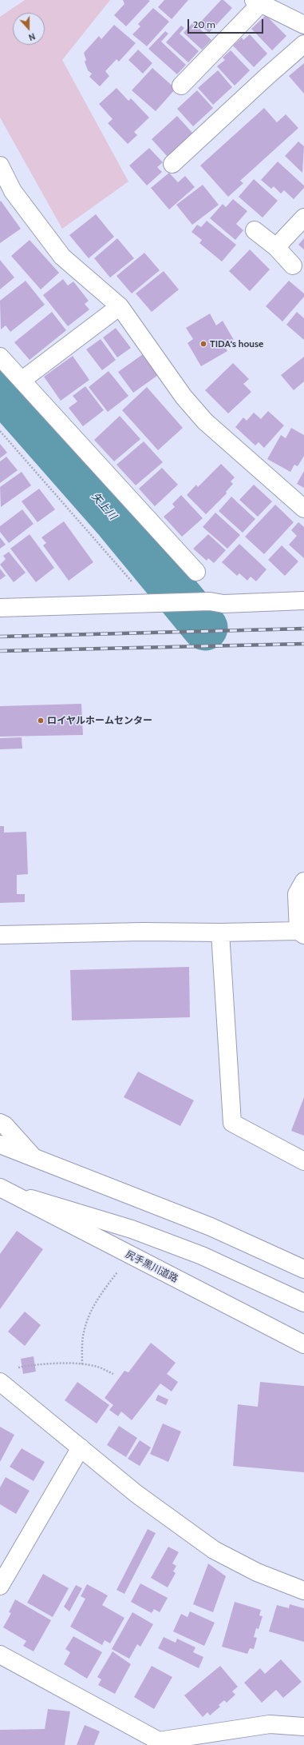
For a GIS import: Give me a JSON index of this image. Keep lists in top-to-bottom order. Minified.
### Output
{"streets":{"street":["尻手黒川道路"]},"water":["矢上川"],"places":["TIDA‘s house","ロイヤルホームセンター"],"scale_bar":"20 m","north":"bottom"}
